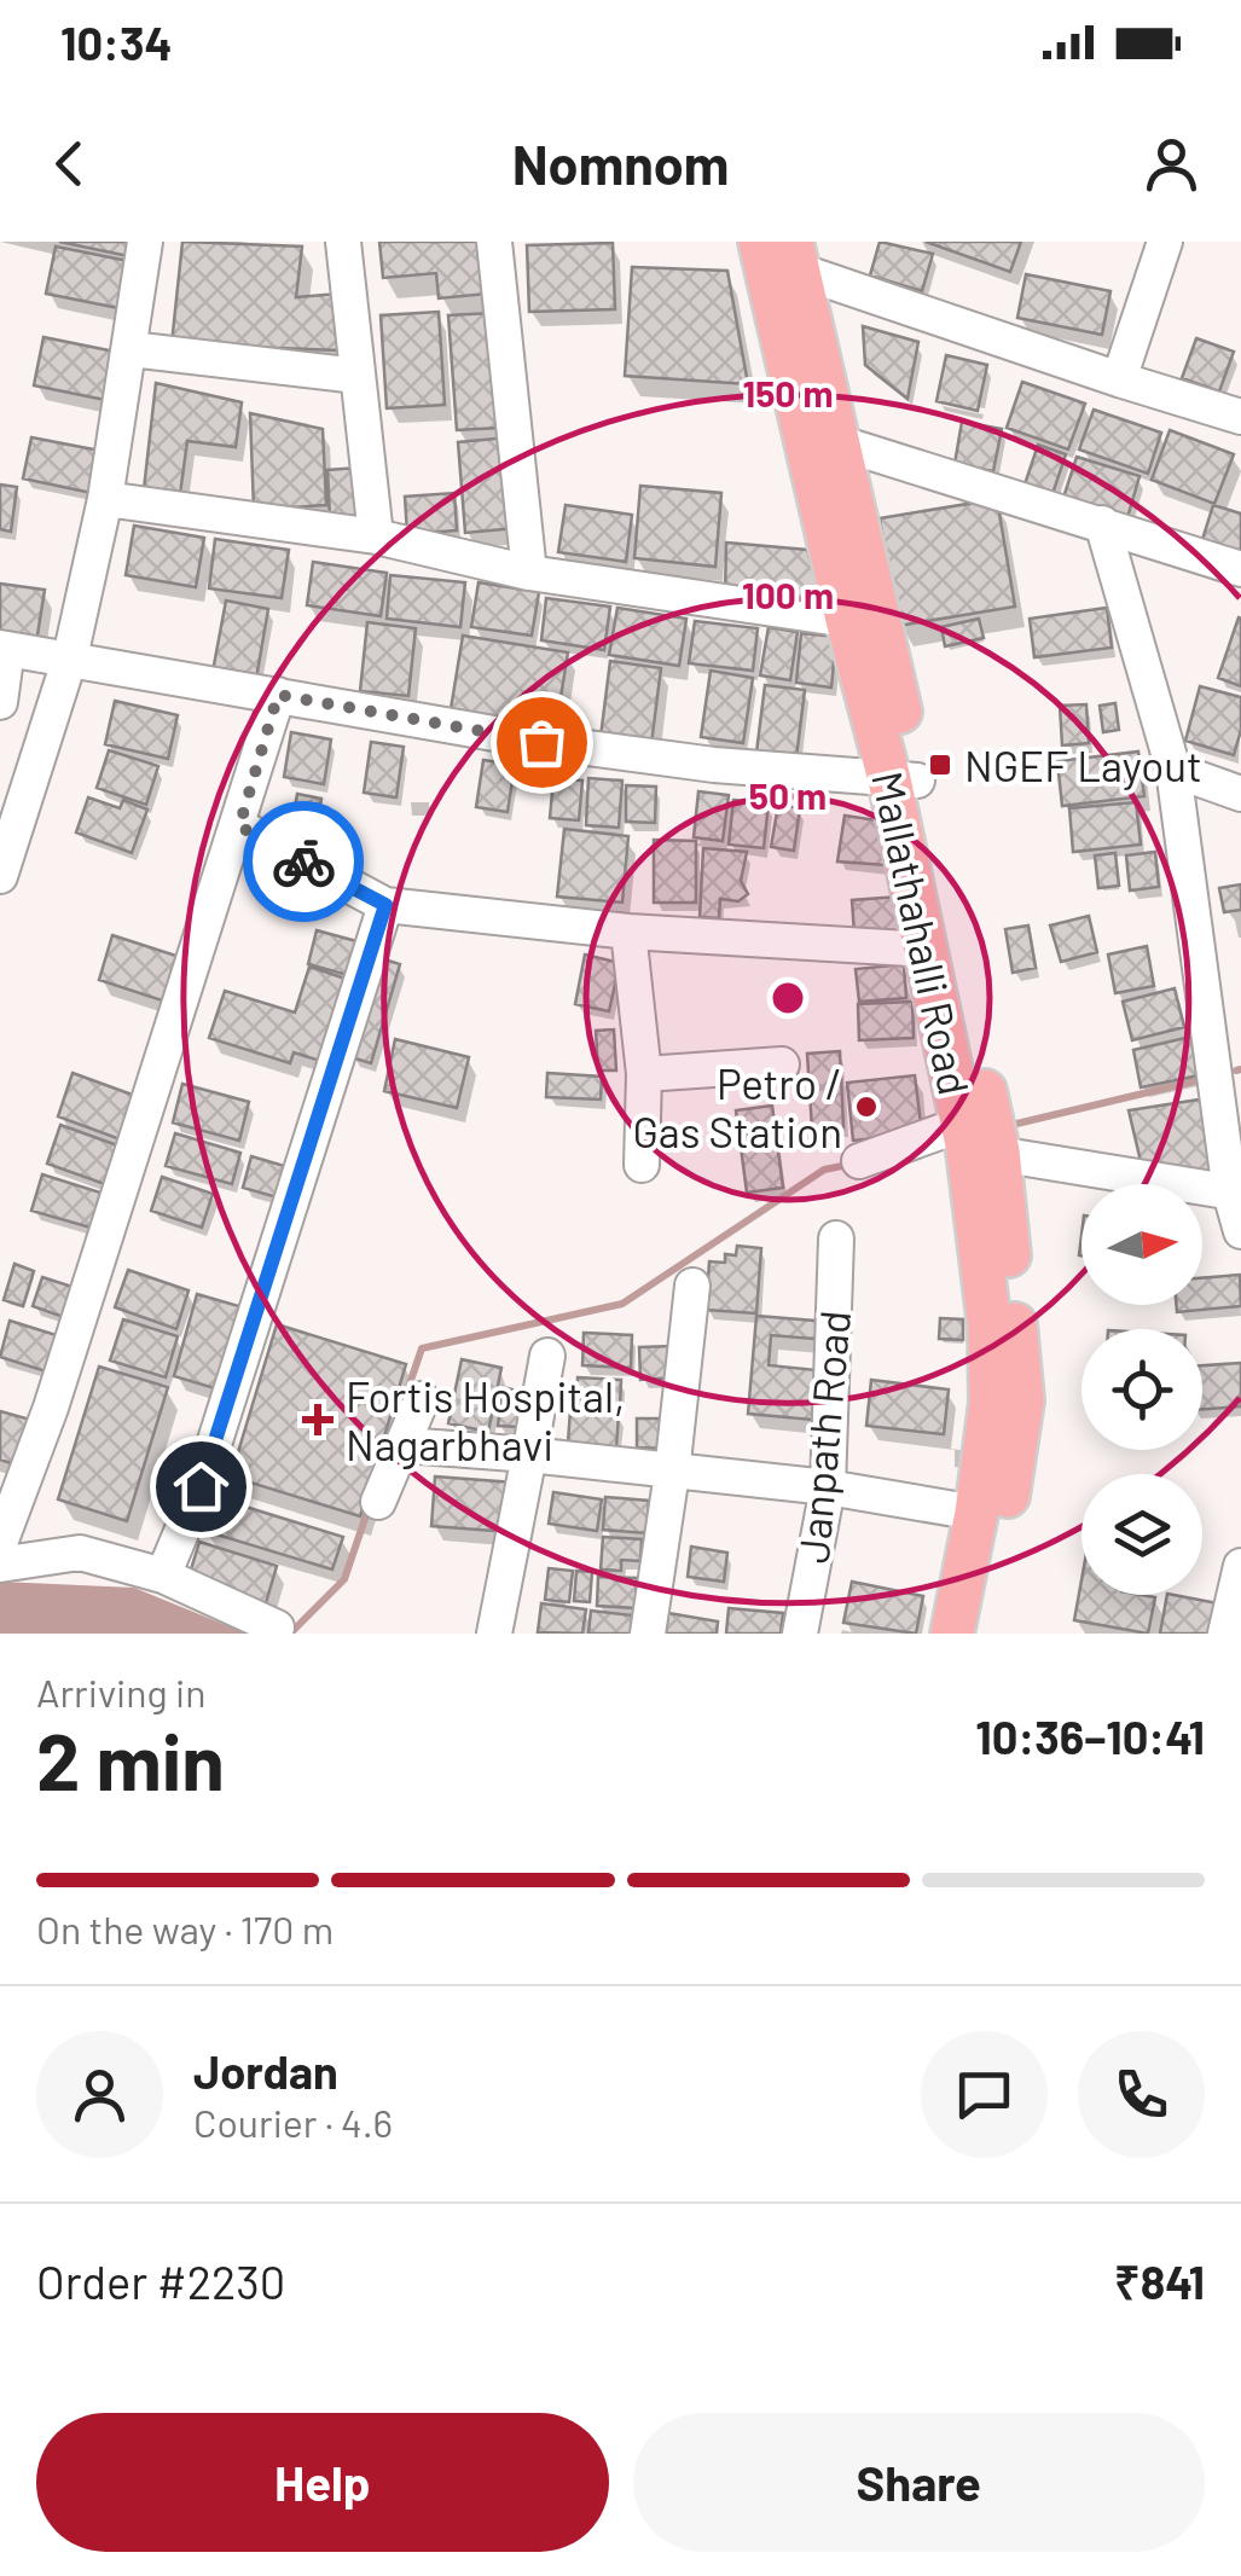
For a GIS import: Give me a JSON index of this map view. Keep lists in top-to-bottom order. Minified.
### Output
{"streets":{"main road":["Mallathahalli Road"],"street":["Janpath Road"]},"places":{"transit":["NGEF Layout"],"other":["Petro / Gas Station"],"health":["Fortis Hospital, Nagarbhavi"]},"north":"right","page":{"status":"10:34","header":"Nomnom","heading":["2 min","Arriving in","10:36–10:41"],"panel":["Jordan","Courier · 4.6","Order #2230","₹841"],"bar":"On the way · 170 m","buttons":["Help","Share"]},"rings":["150 m","100 m","50 m"]}
